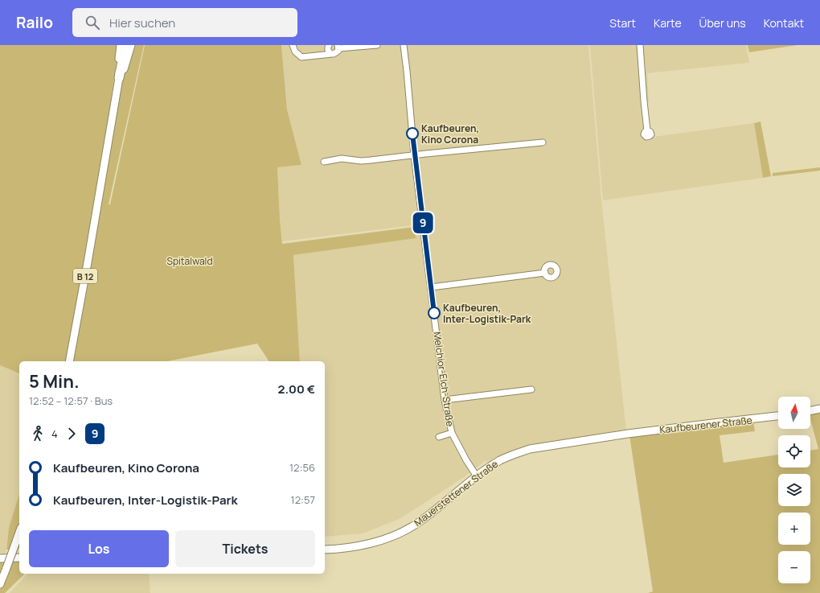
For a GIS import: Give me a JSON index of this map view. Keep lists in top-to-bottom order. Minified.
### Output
{"streets":{"highway":["B 12"],"main road":["Kaufbeurener Straße","Mauerstettener Straße"],"street":["Melchior-Elch-Straße"]},"crossings":[["Melchior-Elch-Straße","Mauerstettener Straße"],["Kaufbeurener Straße","Mauerstettener Straße"]],"parks":["Spitalwald"],"places":["Kaufbeuren, Kino Corona","Kaufbeuren, Inter-Logistik-Park"],"lines":["bus line 9"],"north":"top","page":{"header":"Railo","search":"Hier suchen","nav":["Start","Karte","Über uns","Kontakt"],"on_map":"9","heading":["5 Min.","12:52 – 12:57 · Bus","2.00 €"],"map_buttons":["+","−"],"legs":["4","9"],"list":[{"name":"Kaufbeuren, Kino Corona","value":"12:56"},{"name":"Kaufbeuren, Inter-Logistik-Park","value":"12:57"}],"buttons":["Los","Tickets"]}}
